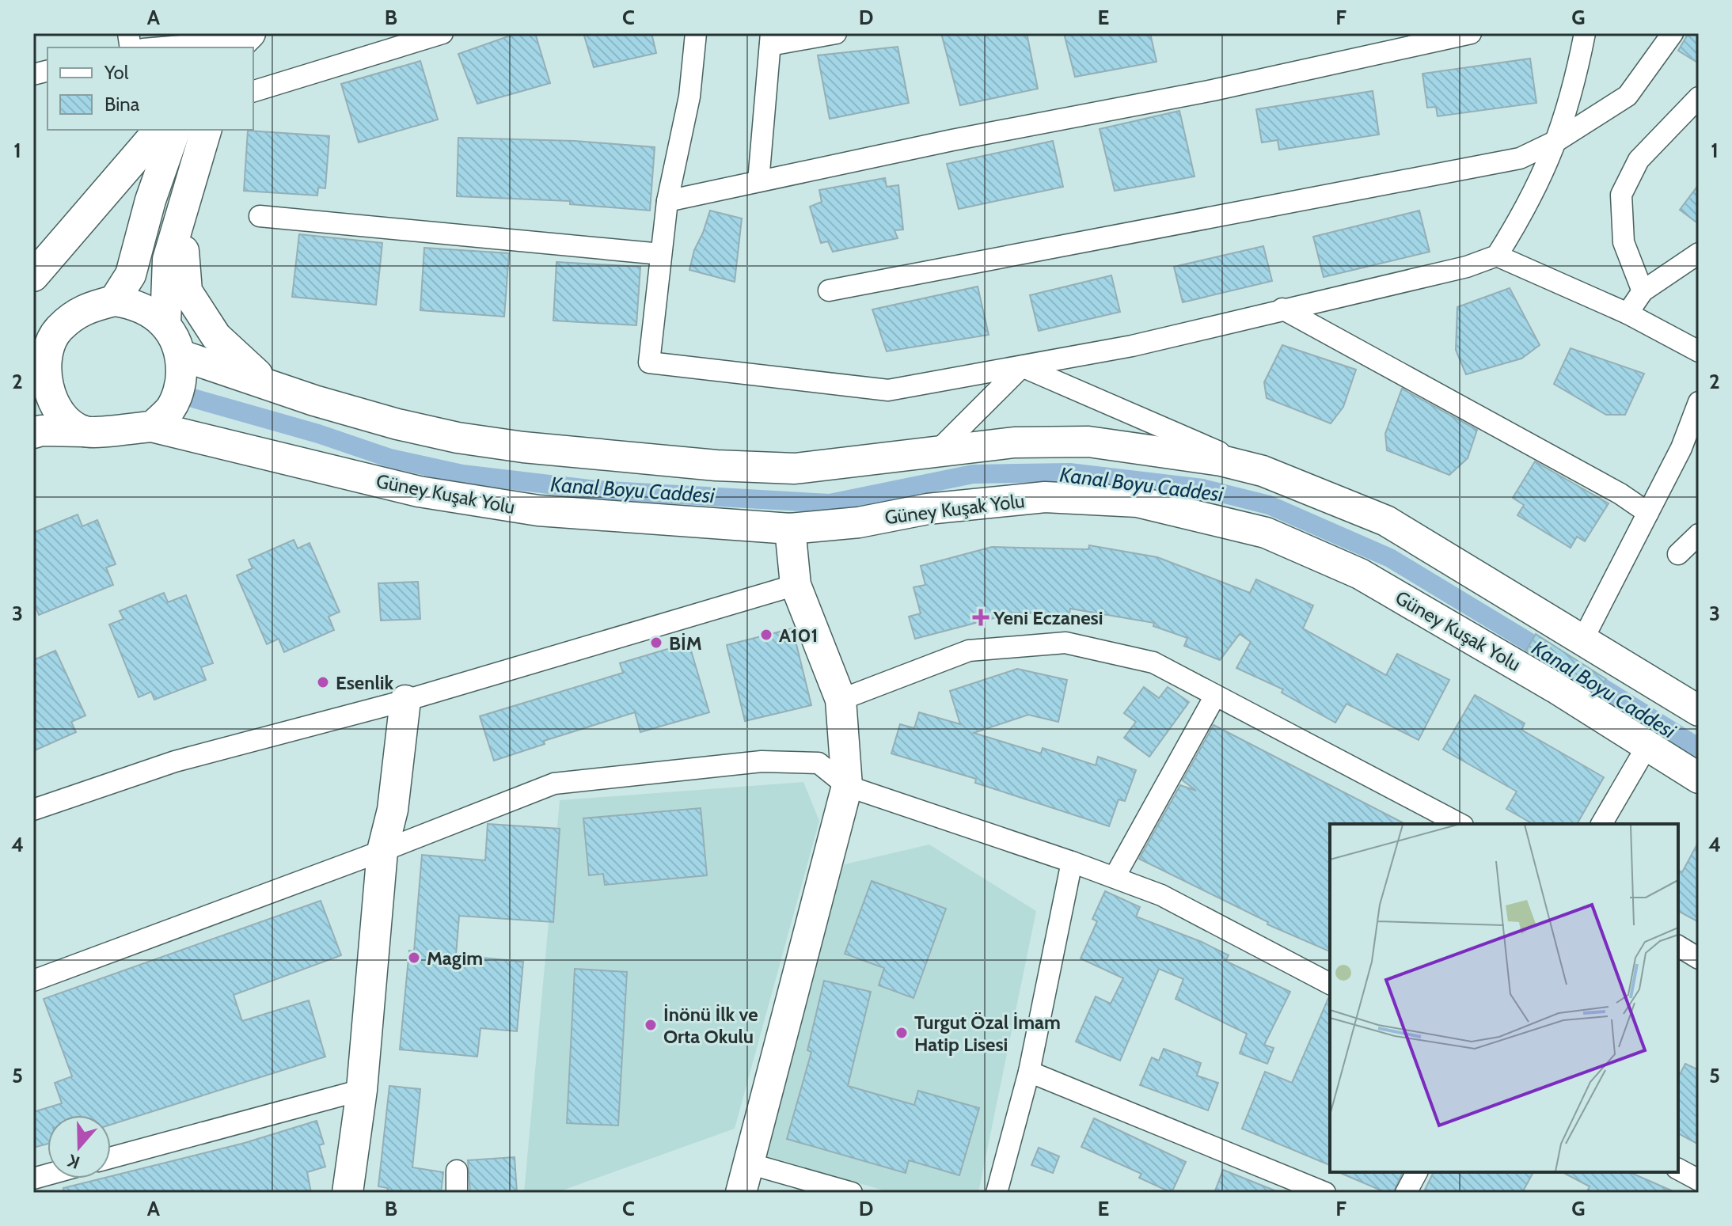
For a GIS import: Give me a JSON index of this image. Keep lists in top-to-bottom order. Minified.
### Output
{"streets":{"main road":["Güney Kuşak Yolu"]},"water":["Kanal Boyu Caddesi"],"places":{"health":["Yeni Eczanesi"],"other":["A101","BİM","Esenlik","Magim","İnönü İlk ve Orta Okulu","Turgut Özal İmam Hatip Lisesi"]},"legend":["Yol","Bina"],"north":"bottom","grid":{"columns":["A","B","C","D","E","F","G"],"rows":["1","2","3","4","5"]}}
